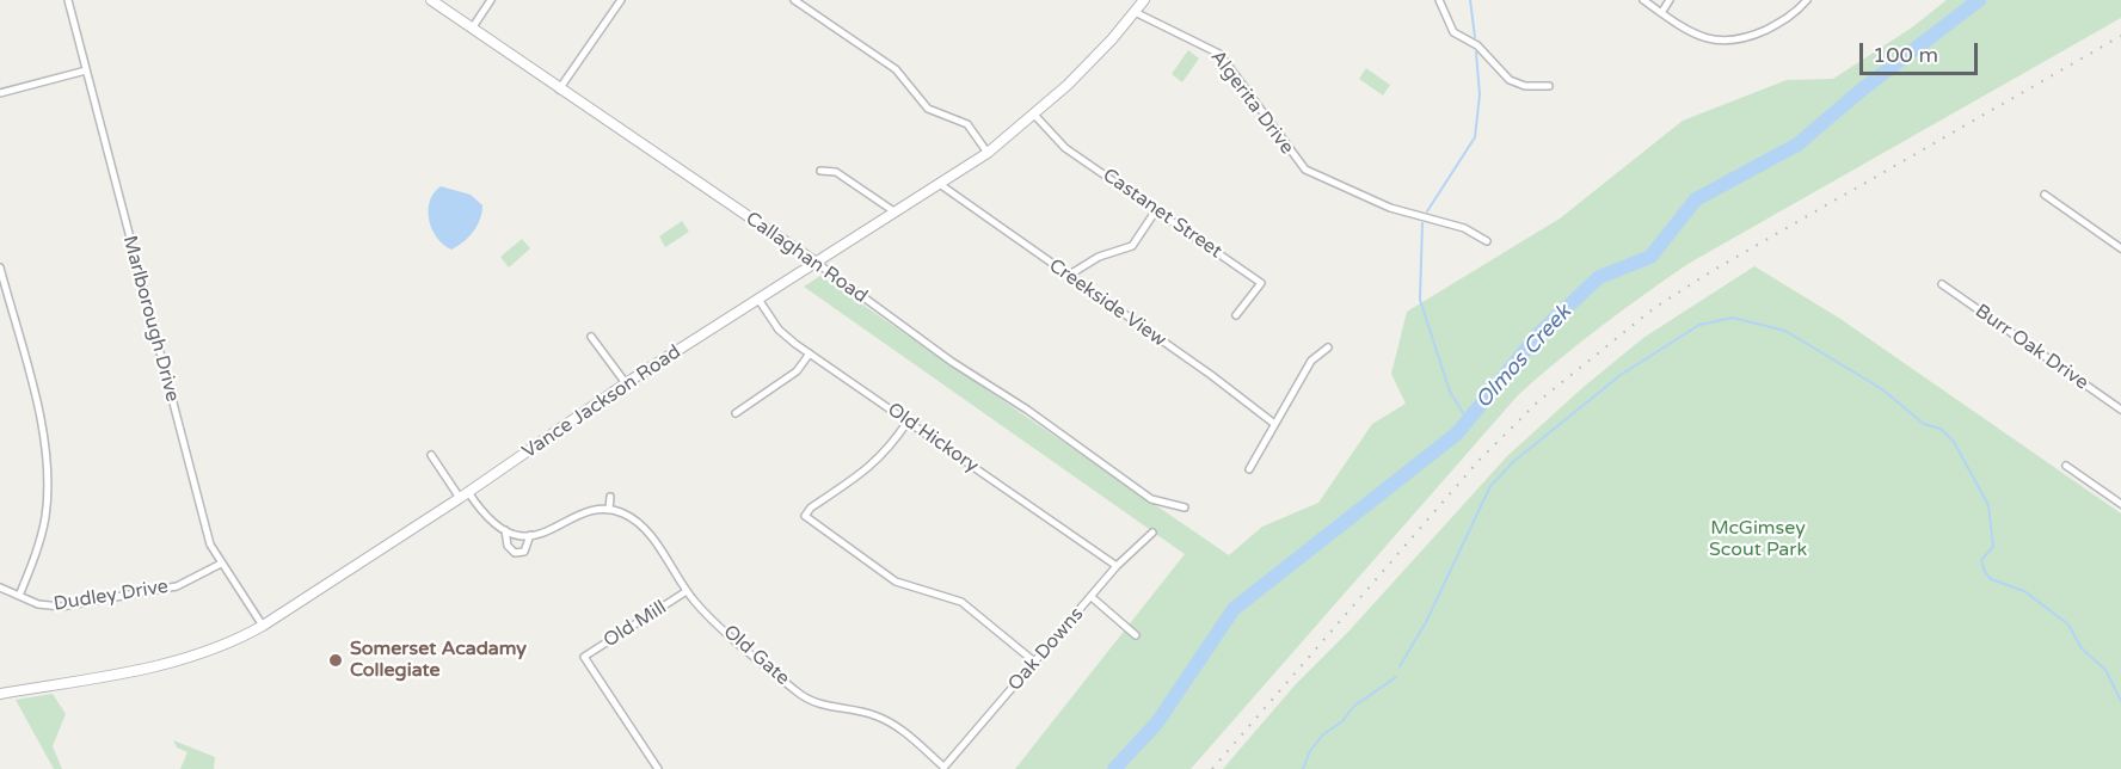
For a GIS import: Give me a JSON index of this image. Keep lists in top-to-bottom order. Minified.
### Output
{"streets":{"main road":["Callaghan Road","Vance Jackson Road"],"street":["Algerita Drive","Castanet Street","Creekside View","Marlborough Drive","Burr Oak Drive","Old Hickory","Dudley Drive","Old Mill","Oak Downs","Old Gate"]},"crossings":[["Algerita Drive","Vance Jackson Road"],["Castanet Street","Vance Jackson Road"],["Callaghan Road","Vance Jackson Road"],["Creekside View","Vance Jackson Road"],["Marlborough Drive","Vance Jackson Road"],["Marlborough Drive","Dudley Drive"],["Vance Jackson Road","Old Hickory"],["Old Hickory","Oak Downs"],["Old Mill","Old Gate"],["Oak Downs","Old Gate"]],"water":["Olmos Creek"],"parks":["McGimsey Scout Park"],"places":["Somerset Acadamy Collegiate"],"scale_bar":"100 m"}
